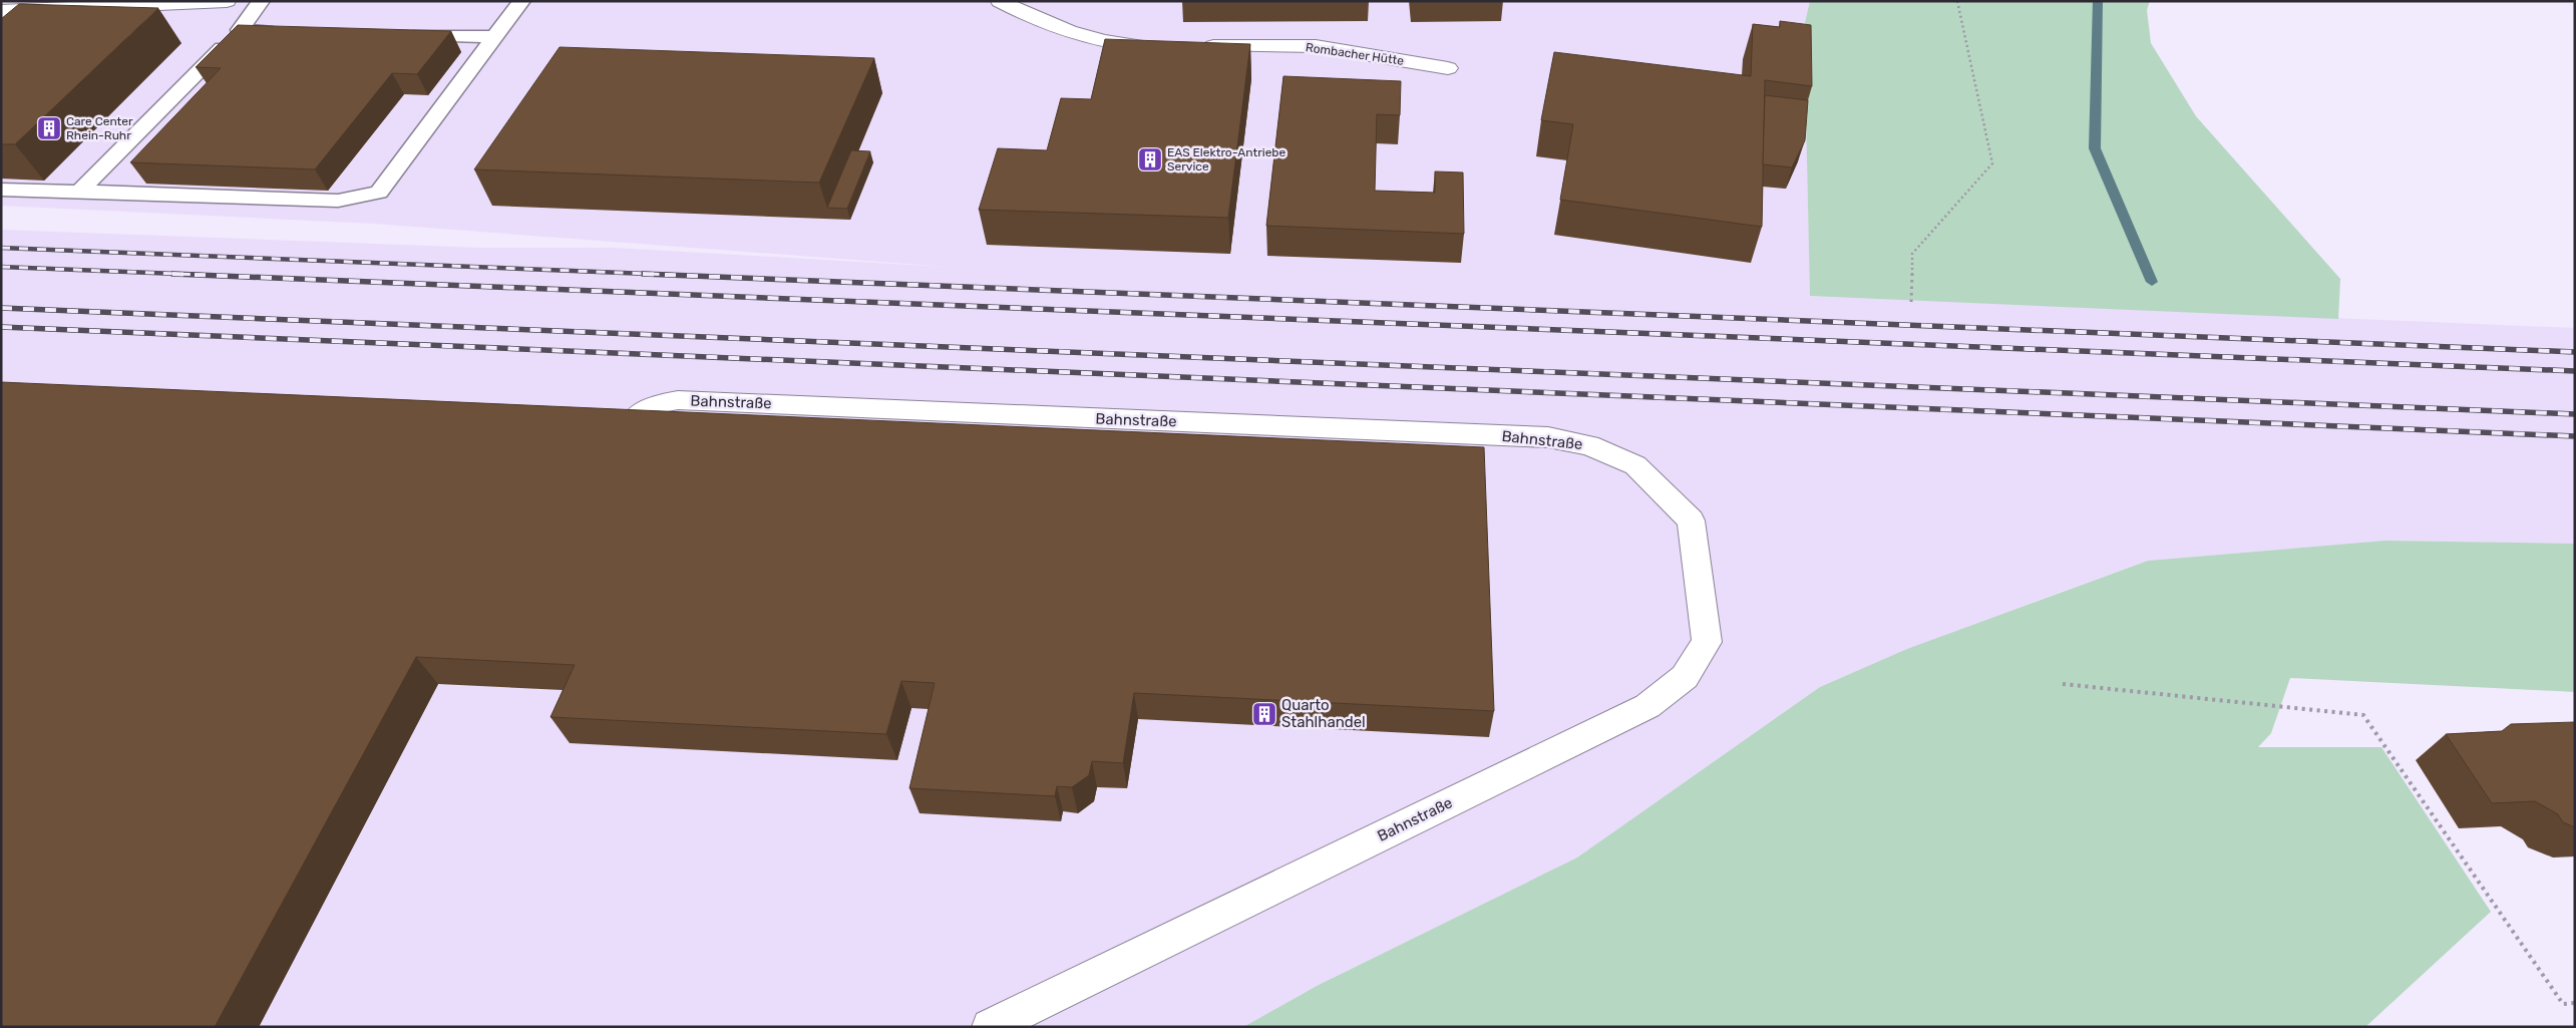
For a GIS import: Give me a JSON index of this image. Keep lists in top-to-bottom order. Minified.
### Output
{"streets":{"street":["Rombacher Hütte","Bahnstraße"]},"places":{"building":["Care Center Rhein-Ruhr","EAS Elektro-Antriebe Service","Quarto Stahlhandel"]}}
